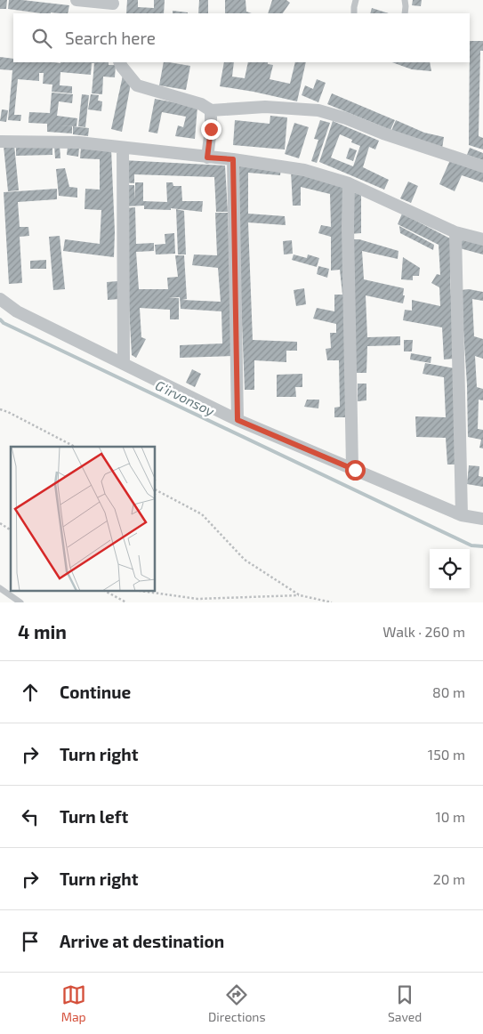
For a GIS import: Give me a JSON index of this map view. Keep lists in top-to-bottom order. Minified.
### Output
{"water":["G‘irvonsoy"],"page":{"search":"Search here","heading":["4 min","Walk · 260 m"],"list":[["Continue","80 m"],["Turn right","150 m"],["Turn left","10 m"],["Turn right","20 m"],"Arrive at destination"],"nav":["Map","Directions","Saved"]}}
